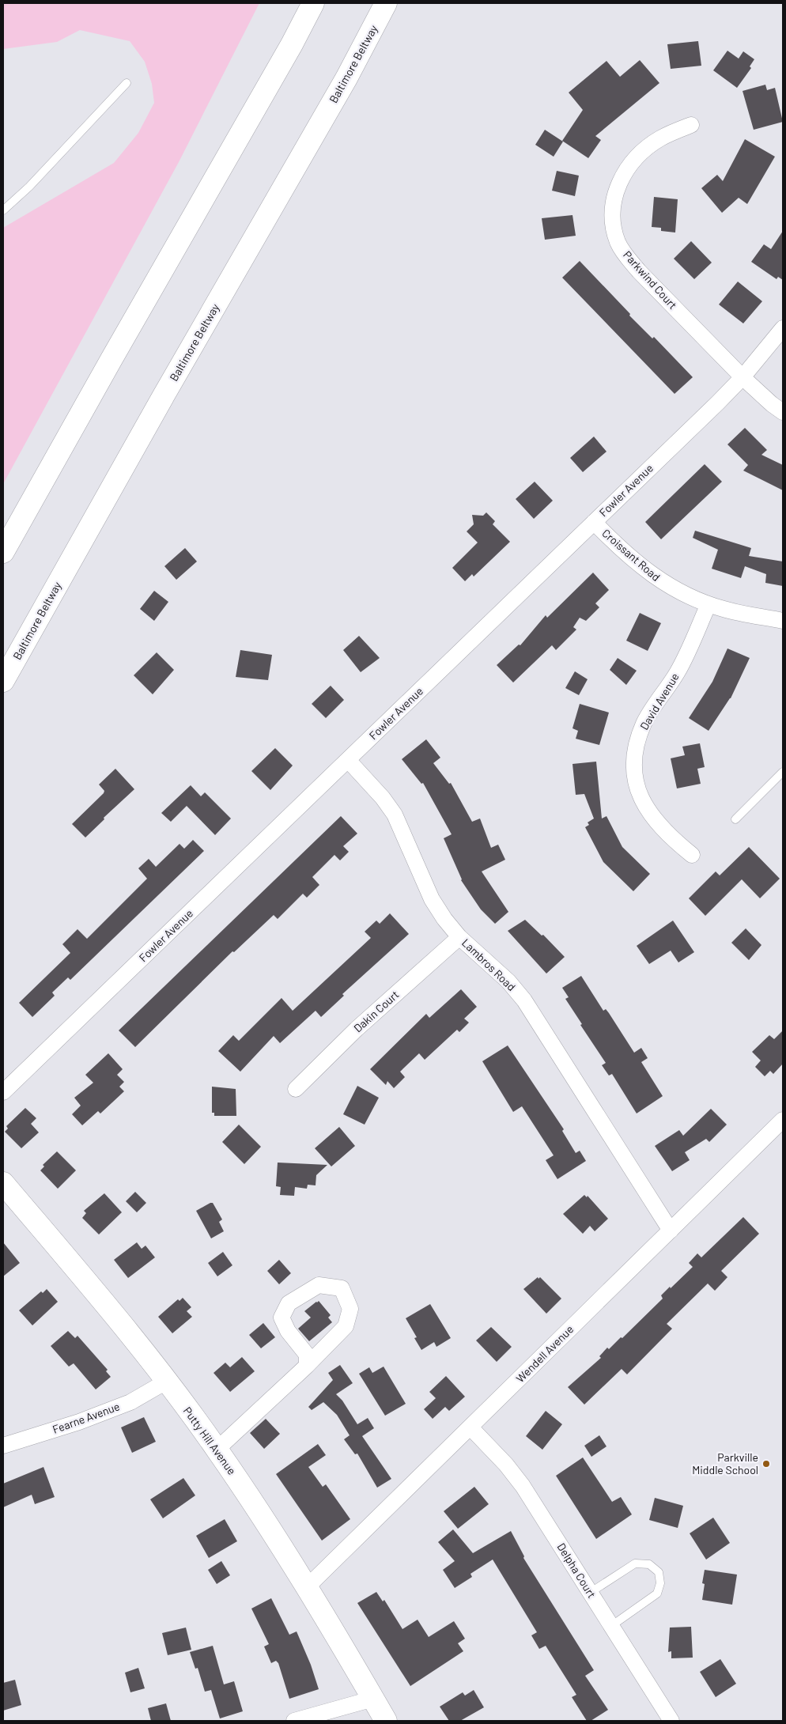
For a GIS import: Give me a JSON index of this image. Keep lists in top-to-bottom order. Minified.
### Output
{"streets":{"main road":["Baltimore Beltway","Putty Hill Avenue"],"street":["Parkwind Court","Fowler Avenue","Croissant Road","David Avenue","Lambros Road","Dakin Court","Wendell Avenue","Fearne Avenue","Delpha Court"]},"crossings":[["Parkwind Court","Fowler Avenue"],["Fowler Avenue","Croissant Road"],["Fowler Avenue","Lambros Road"],["Croissant Road","David Avenue"],["Lambros Road","Dakin Court"],["Lambros Road","Wendell Avenue"],["Wendell Avenue","Putty Hill Avenue"],["Wendell Avenue","Delpha Court"],["Fearne Avenue","Putty Hill Avenue"]],"places":["Parkville Middle School"]}
